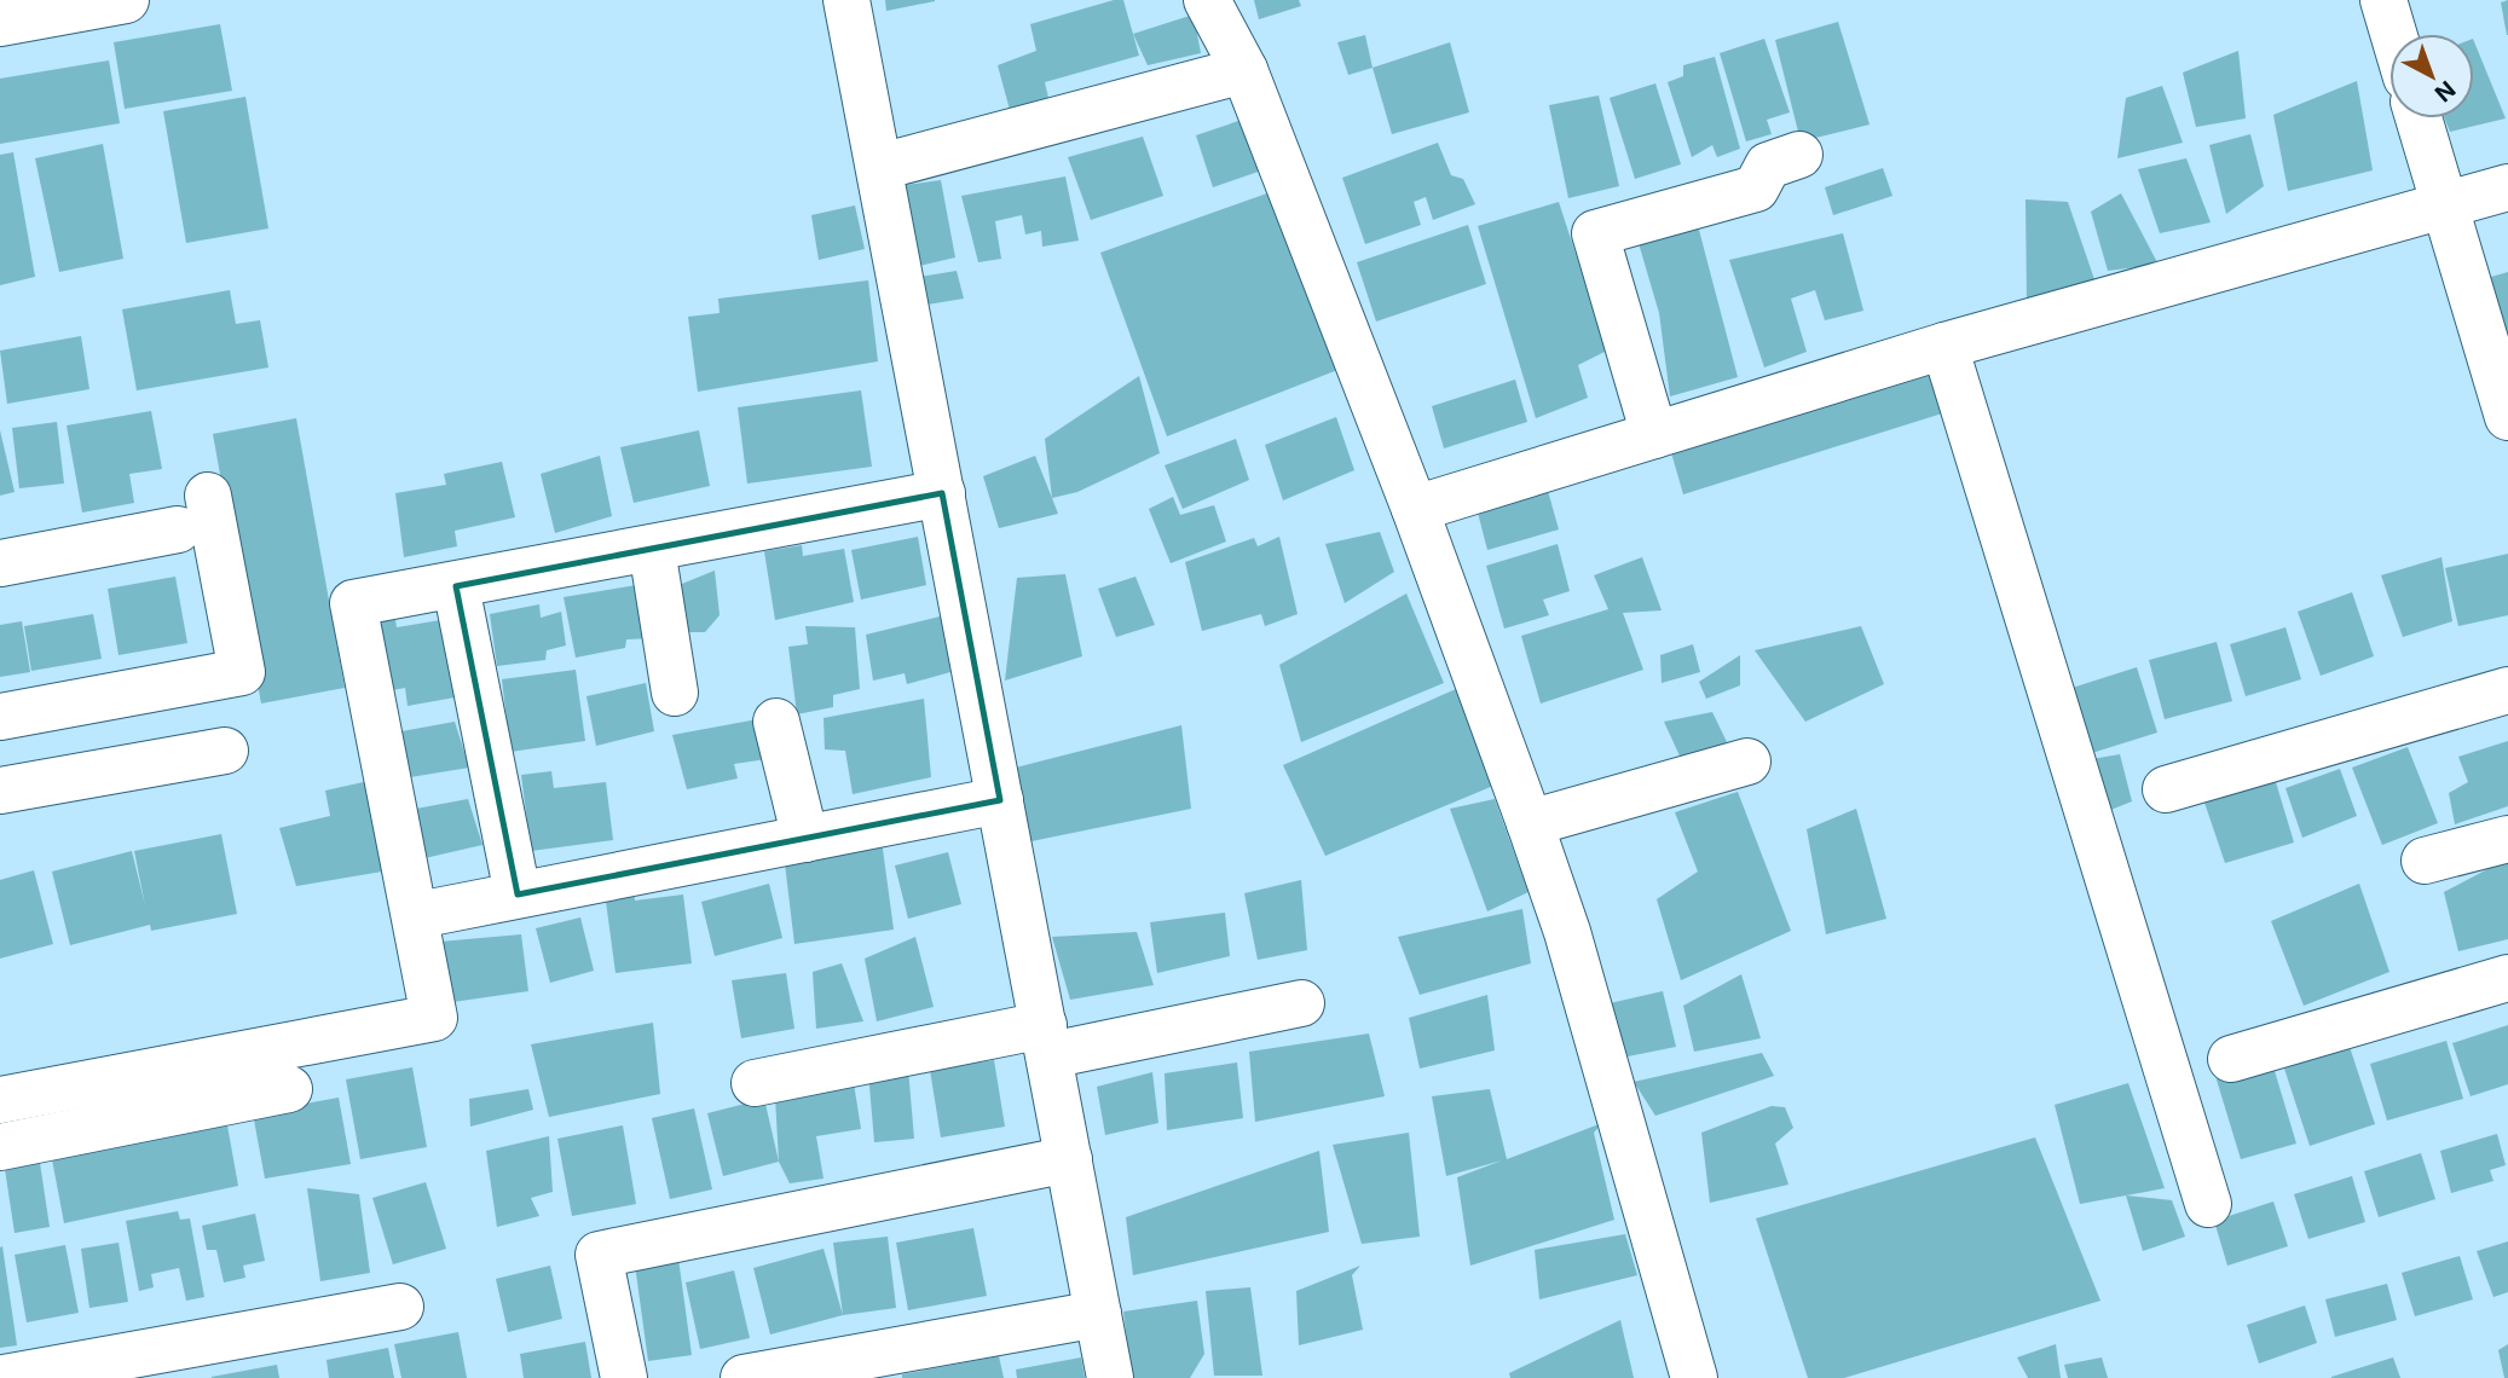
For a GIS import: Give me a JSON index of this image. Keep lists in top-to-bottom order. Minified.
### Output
{"north":"bottom right"}
